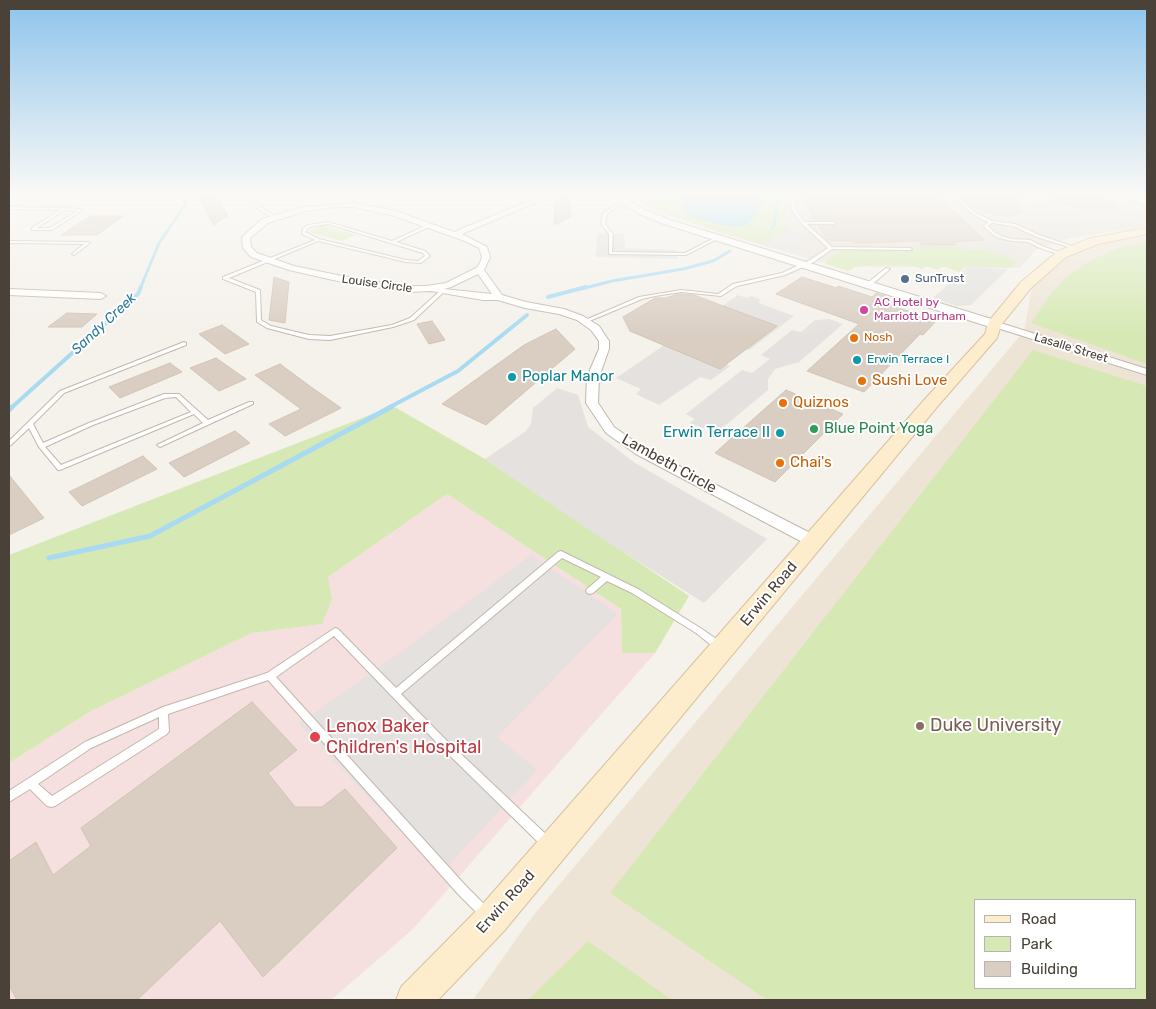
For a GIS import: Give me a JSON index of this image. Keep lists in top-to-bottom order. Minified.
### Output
{"streets":{"main road":["Erwin Road"],"street":["Louise Circle","Lasalle Street","Lambeth Circle"]},"crossings":[["Louise Circle","Lambeth Circle"],["Lasalle Street","Erwin Road"],["Lambeth Circle","Erwin Road"]],"water":["Sandy Creek"],"places":["SunTrust","AC Hotel by Marriott Durham","Nosh","Erwin Terrace I","Poplar Manor","Sushi Love","Quiznos","Blue Point Yoga","Erwin Terrace II","Chai's","Duke University","Lenox Baker Children's Hospital"],"legend":["Road","Park","Building"]}
